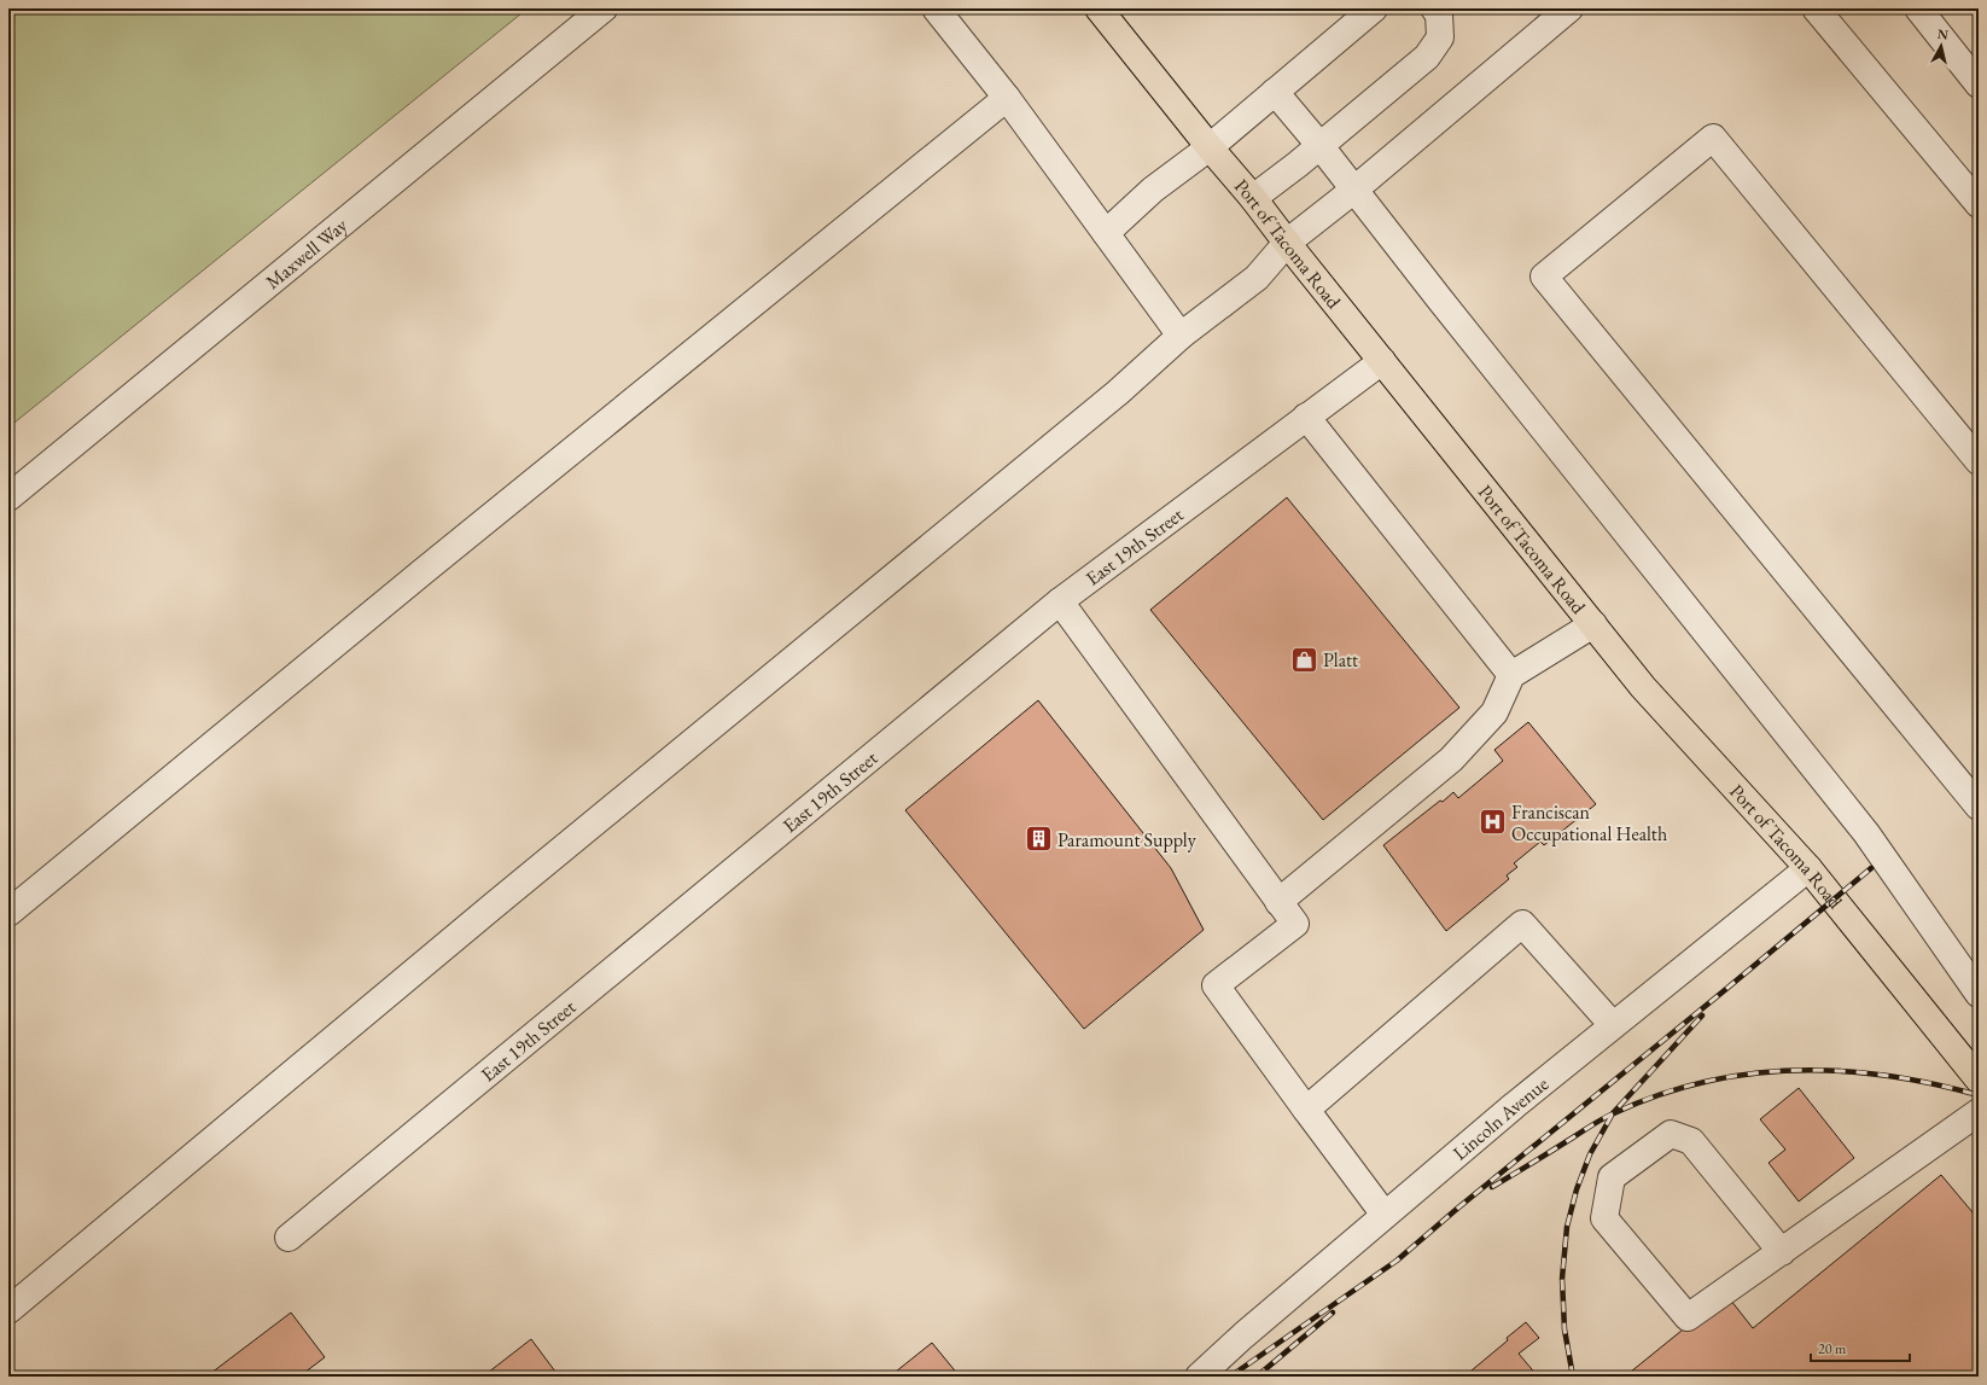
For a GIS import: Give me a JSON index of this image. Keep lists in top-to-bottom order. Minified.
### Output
{"streets":{"main road":["Port of Tacoma Road"],"street":["Maxwell Way","East 19th Street","Lincoln Avenue"]},"crossings":[["Port of Tacoma Road","East 19th Street"],["Port of Tacoma Road","Lincoln Avenue"]],"places":{"shop":["Platt"],"hospital":["Franciscan Occupational Health"],"building":["Paramount Supply"]},"scale_bar":"20 m","north":"top"}
